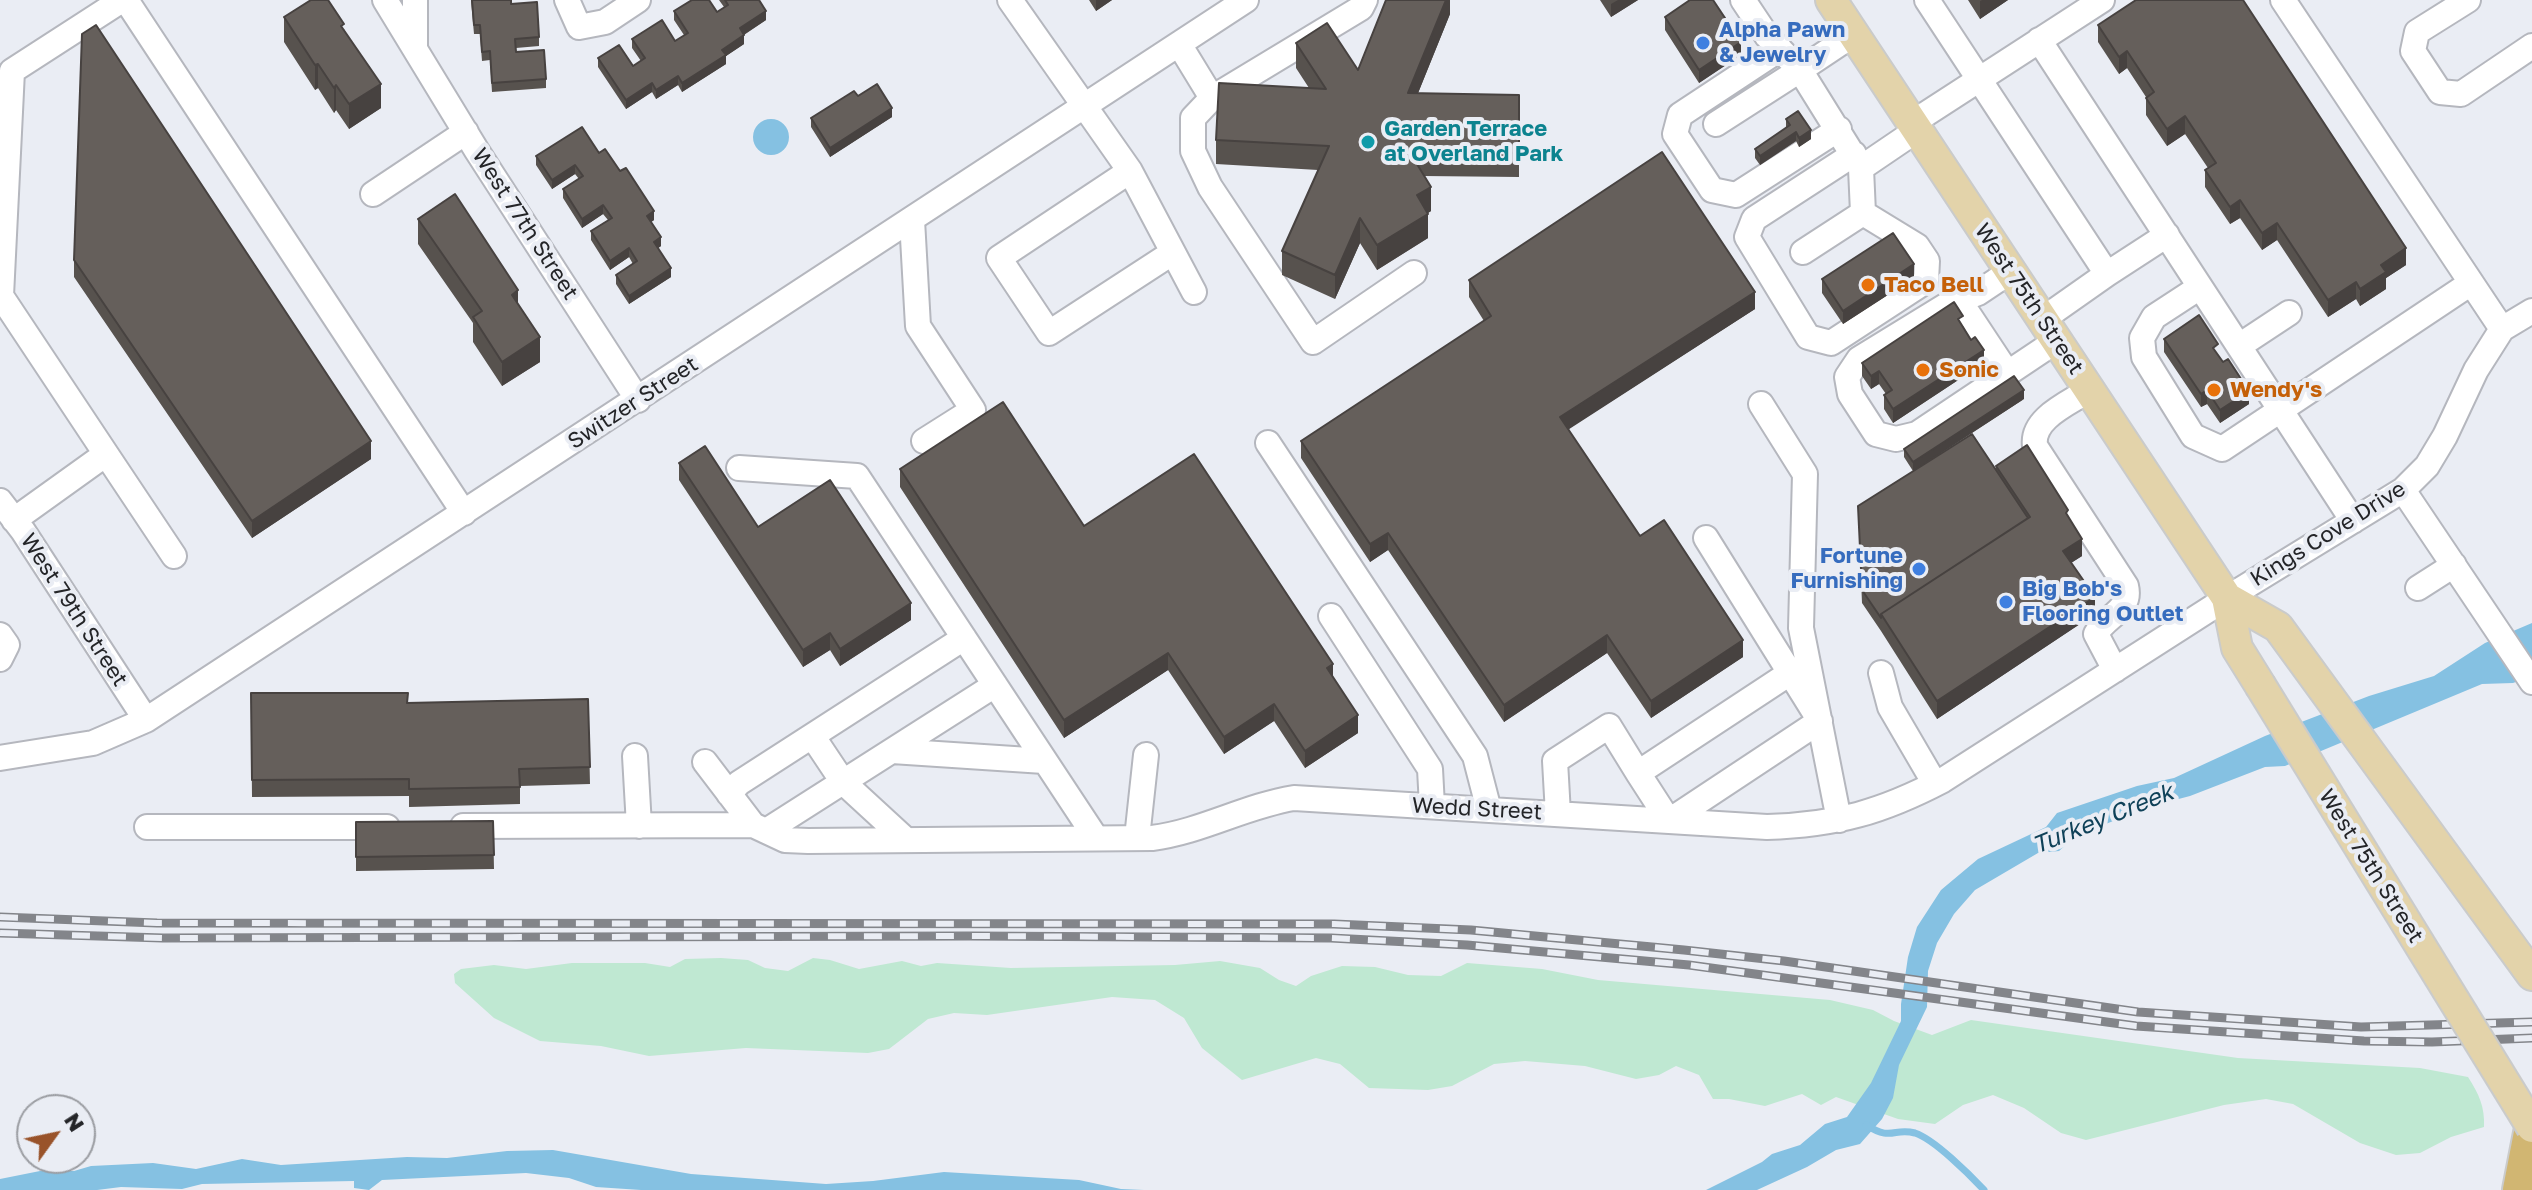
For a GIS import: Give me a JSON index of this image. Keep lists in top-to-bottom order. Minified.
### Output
{"streets":{"main road":["West 75th Street"],"street":["West 77th Street","Switzer Street","Kings Cove Drive","West 79th Street","Wedd Street"]},"crossings":[["West 77th Street","Switzer Street"],["West 75th Street","Kings Cove Drive"],["West 75th Street","Wedd Street"],["Switzer Street","West 79th Street"],["Kings Cove Drive","Wedd Street"]],"water":["Turkey Creek"],"places":["Alpha Pawn & Jewelry","Garden Terrace at Overland Park","Taco Bell","Sonic","Wendy's","Fortune Furnishing","Big Bob's Flooring Outlet"],"north":"top right"}
